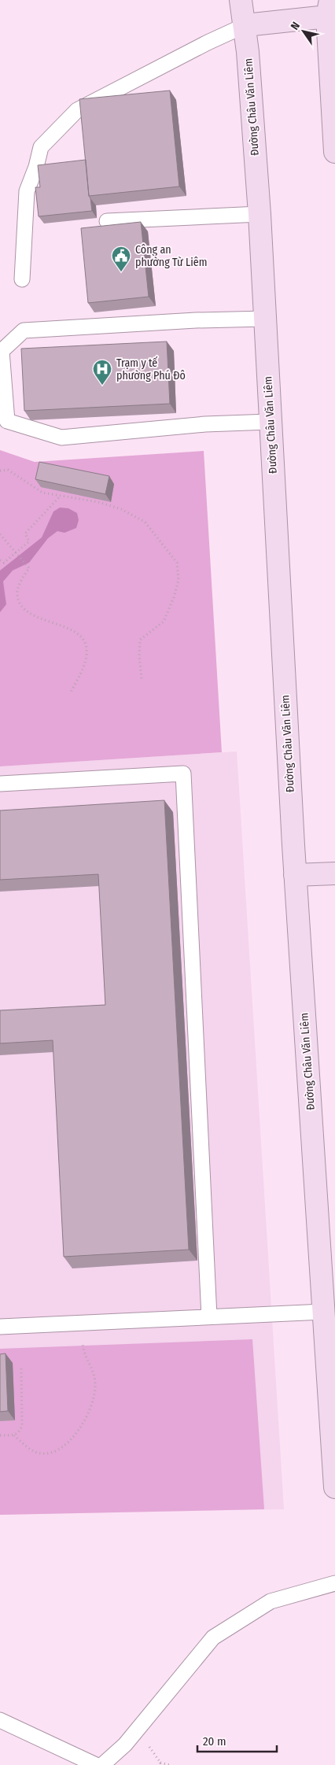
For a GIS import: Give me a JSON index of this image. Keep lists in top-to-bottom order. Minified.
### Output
{"streets":{"main road":["Đường Châu Văn Liêm"]},"places":{"public building":["Công an phường Từ Liêm"],"hospital":["Trạm y tế phường Phú Đô"]},"scale_bar":"20 m","north":"top left"}
